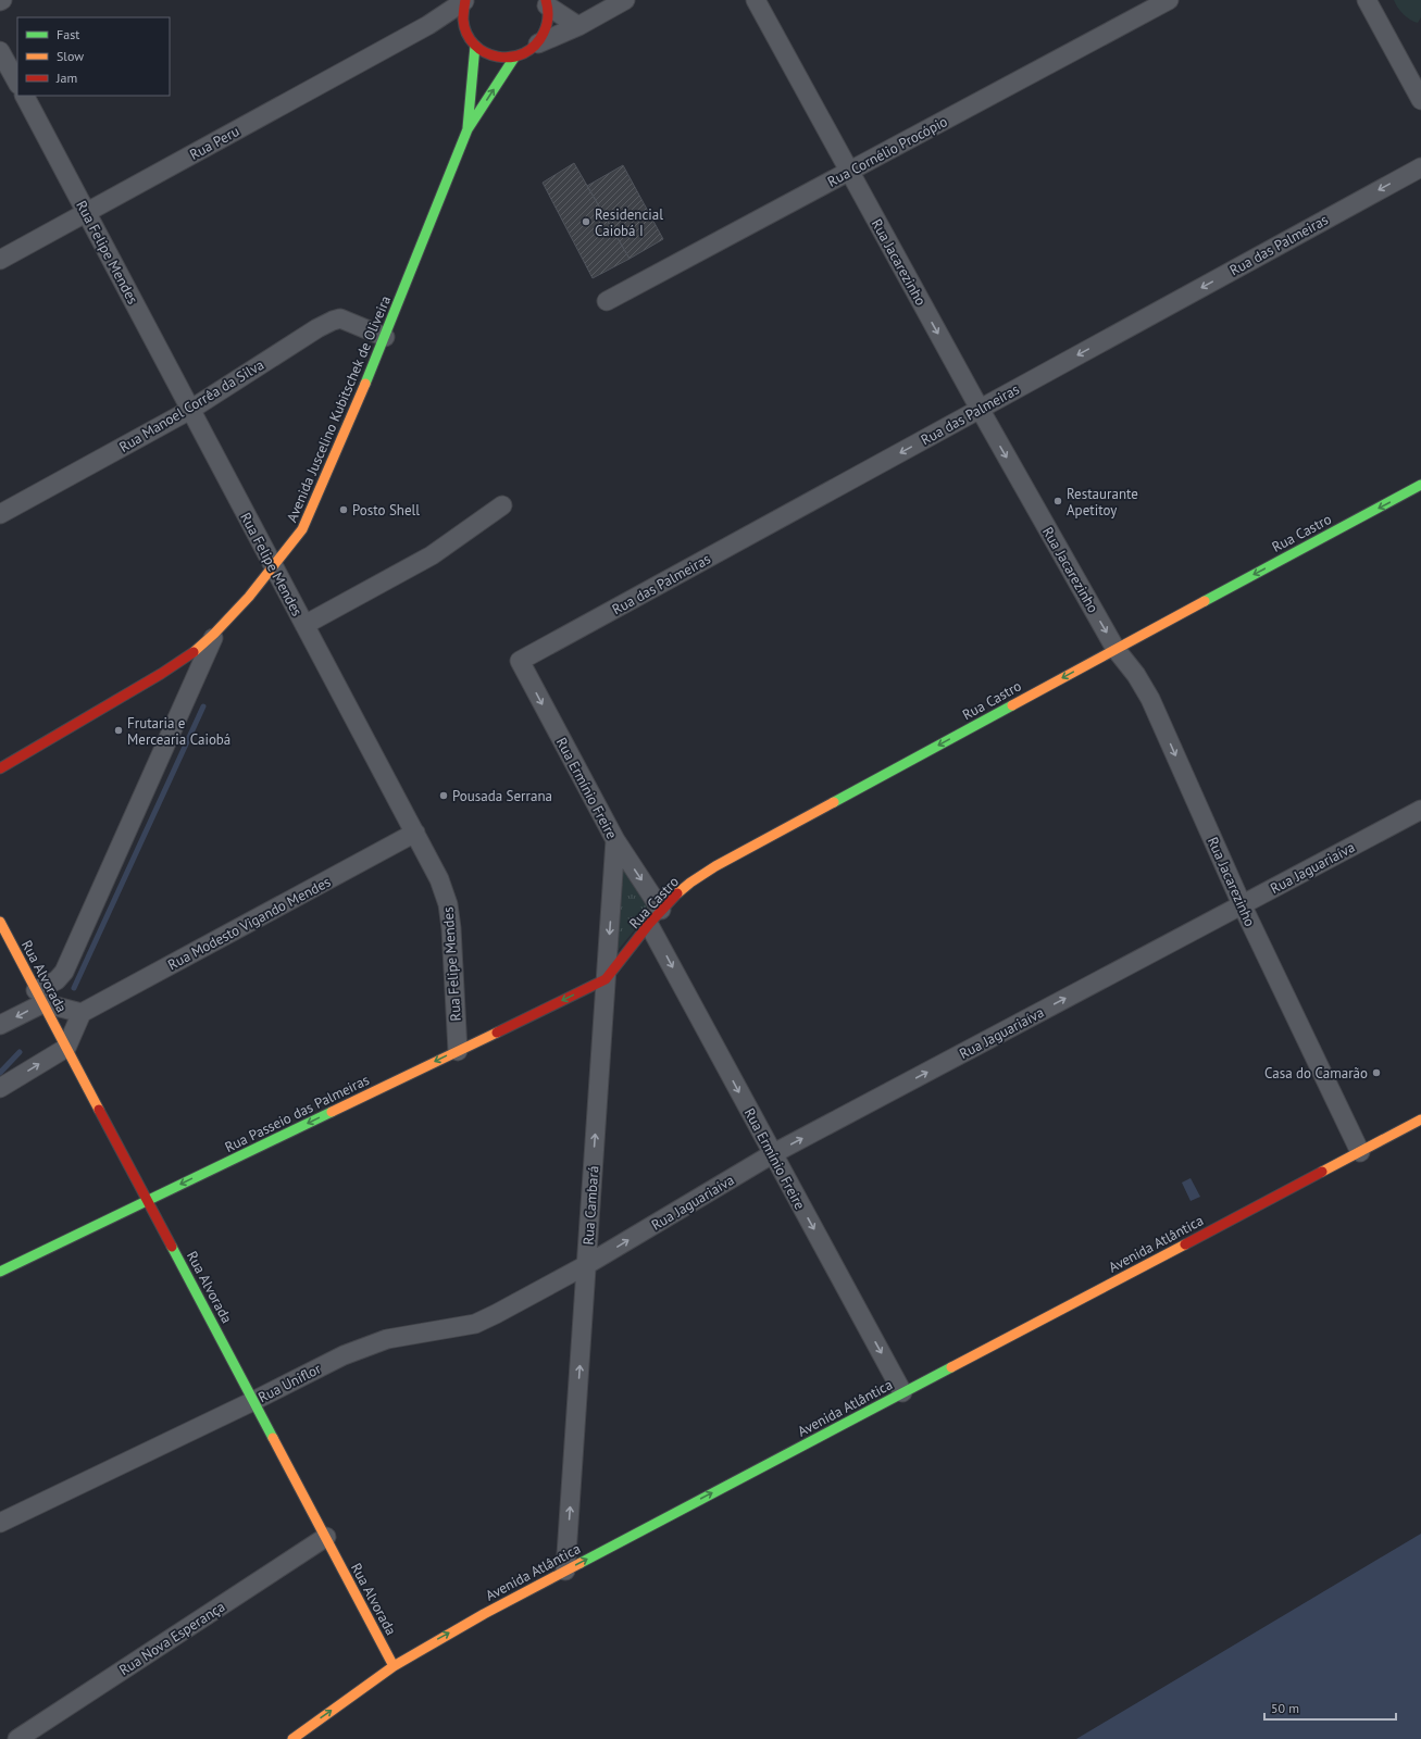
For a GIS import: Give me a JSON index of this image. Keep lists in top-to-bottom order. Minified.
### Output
{"streets":{"street":["Rua Peru","Rua Cornélio Procópio","Rua das Palmeiras","Rua Felipe Mendes","Rua Jacarezinho","Rua Manoel Corrêa da Silva","Avenida Juscelino Kubitschek de Oliveira","Rua Castro","Rua Ermínio Freire","Rua Jaguariaíva","Rua Modesto Vigando Mendes","Rua Alvorada","Rua Passeio das Palmeiras","Rua Cambará","Avenida Atlântica","Rua Uniflor","Rua Nova Esperança"]},"crossings":[["Rua Peru","Rua Felipe Mendes"],["Rua Cornélio Procópio","Rua Jacarezinho"],["Rua das Palmeiras","Rua Jacarezinho"],["Rua das Palmeiras","Rua Ermínio Freire"],["Rua Felipe Mendes","Rua Manoel Corrêa da Silva"],["Rua Felipe Mendes","Avenida Juscelino Kubitschek de Oliveira"],["Rua Felipe Mendes","Rua Modesto Vigando Mendes"],["Rua Felipe Mendes","Rua Passeio das Palmeiras"],["Rua Jacarezinho","Rua Castro"],["Rua Jacarezinho","Rua Jaguariaíva"],["Rua Jacarezinho","Avenida Atlântica"],["Rua Manoel Corrêa da Silva","Avenida Juscelino Kubitschek de Oliveira"],["Rua Castro","Rua Ermínio Freire"],["Rua Castro","Rua Passeio das Palmeiras"],["Rua Castro","Rua Cambará"],["Rua Ermínio Freire","Rua Jaguariaíva"],["Rua Ermínio Freire","Rua Cambará"],["Rua Ermínio Freire","Avenida Atlântica"],["Rua Jaguariaíva","Rua Cambará"],["Rua Jaguariaíva","Rua Uniflor"],["Rua Alvorada","Rua Passeio das Palmeiras"],["Rua Alvorada","Avenida Atlântica"],["Rua Alvorada","Rua Uniflor"],["Rua Alvorada","Rua Nova Esperança"],["Rua Passeio das Palmeiras","Rua Cambará"],["Rua Cambará","Avenida Atlântica"],["Rua Cambará","Rua Uniflor"]],"one_way":["Rua das Palmeiras","Rua Jacarezinho","Rua Castro","Rua Ermínio Freire","Rua Jaguariaíva","Rua Passeio das Palmeiras","Avenida Atlântica"],"places":["Residencial Caiobá I","Restaurante Apetitoy","Posto Shell","Frutaria e Mercearia Caiobá","Pousada Serrana","Casa do Camarão"],"legend":["Fast","Slow","Jam"],"scale_bar":"50 m"}
